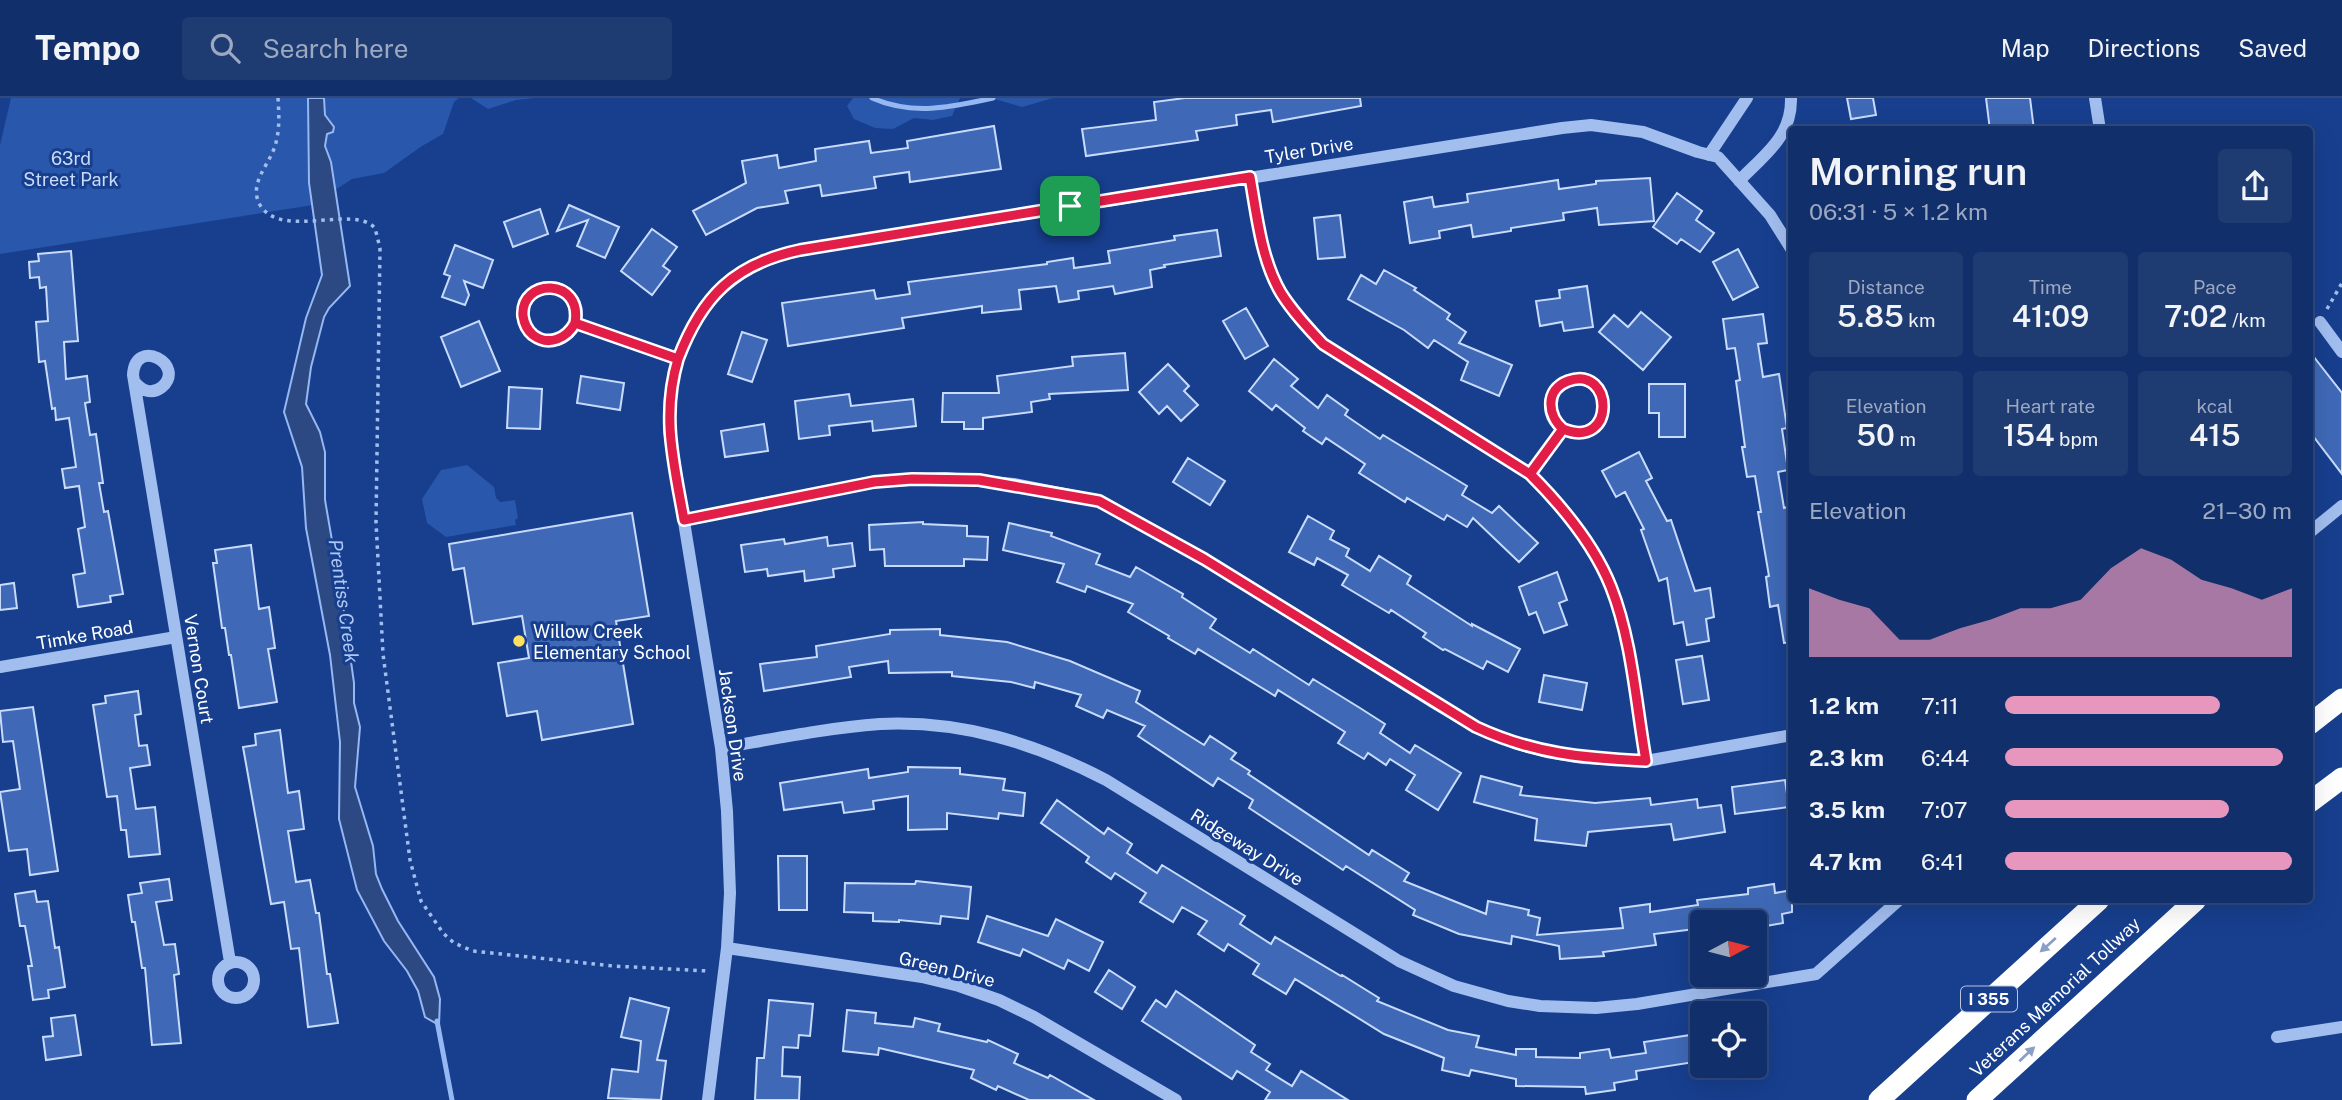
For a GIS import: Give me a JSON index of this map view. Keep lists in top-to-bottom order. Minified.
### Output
{"streets":{"highway":["Veterans Memorial Tollway","I 355"],"street":["Tyler Drive","Timke Road","Vernon Court","Jackson Drive","Ridgeway Drive","Green Drive"]},"crossings":[["Tyler Drive","Jackson Drive"],["Timke Road","Vernon Court"],["Jackson Drive","Ridgeway Drive"],["Jackson Drive","Green Drive"]],"water":["Prentiss Creek"],"parks":["63rd Street Park"],"places":["Willow Creek Elementary School"],"north":"right","page":{"header":"Tempo","search":"Search here","nav":["Map","Directions","Saved"],"heading":["Morning run","06:31 · 5 × 1.2 km"],"stats":[["Distance","5.85 km"],["Time","41:09"],["Pace","7:02 /km"],["Elevation","50 m"],["Heart rate","154 bpm"],["kcal","415"]],"chart":["Elevation","21–30 m"],"list":[{"name":"1.2 km","note":"7:11"},{"name":"2.3 km","note":"6:44"},{"name":"3.5 km","note":"7:07"},{"name":"4.7 km","note":"6:41"}]}}
